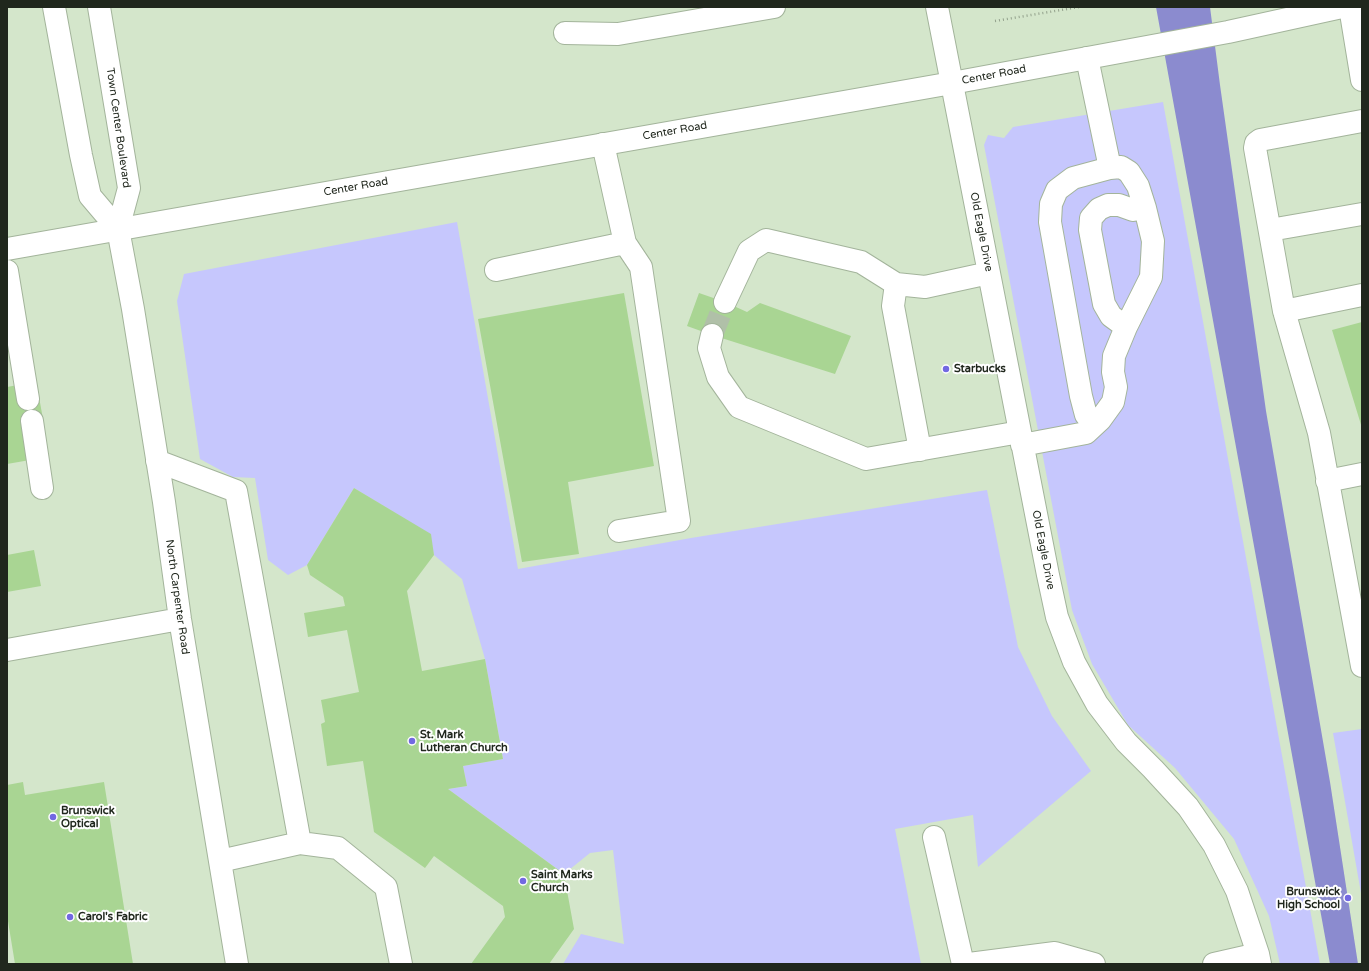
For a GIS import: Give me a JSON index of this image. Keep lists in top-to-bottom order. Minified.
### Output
{"streets":{"street":["Center Road","Town Center Boulevard","Old Eagle Drive","North Carpenter Road"]},"crossings":[["Center Road","Town Center Boulevard"],["Center Road","Old Eagle Drive"],["Center Road","North Carpenter Road"],["Town Center Boulevard","North Carpenter Road"]],"places":["Starbucks","St. Mark Lutheran Church","Brunswick Optical","Saint Marks Church","Brunswick High School","Carol's Fabric"]}
